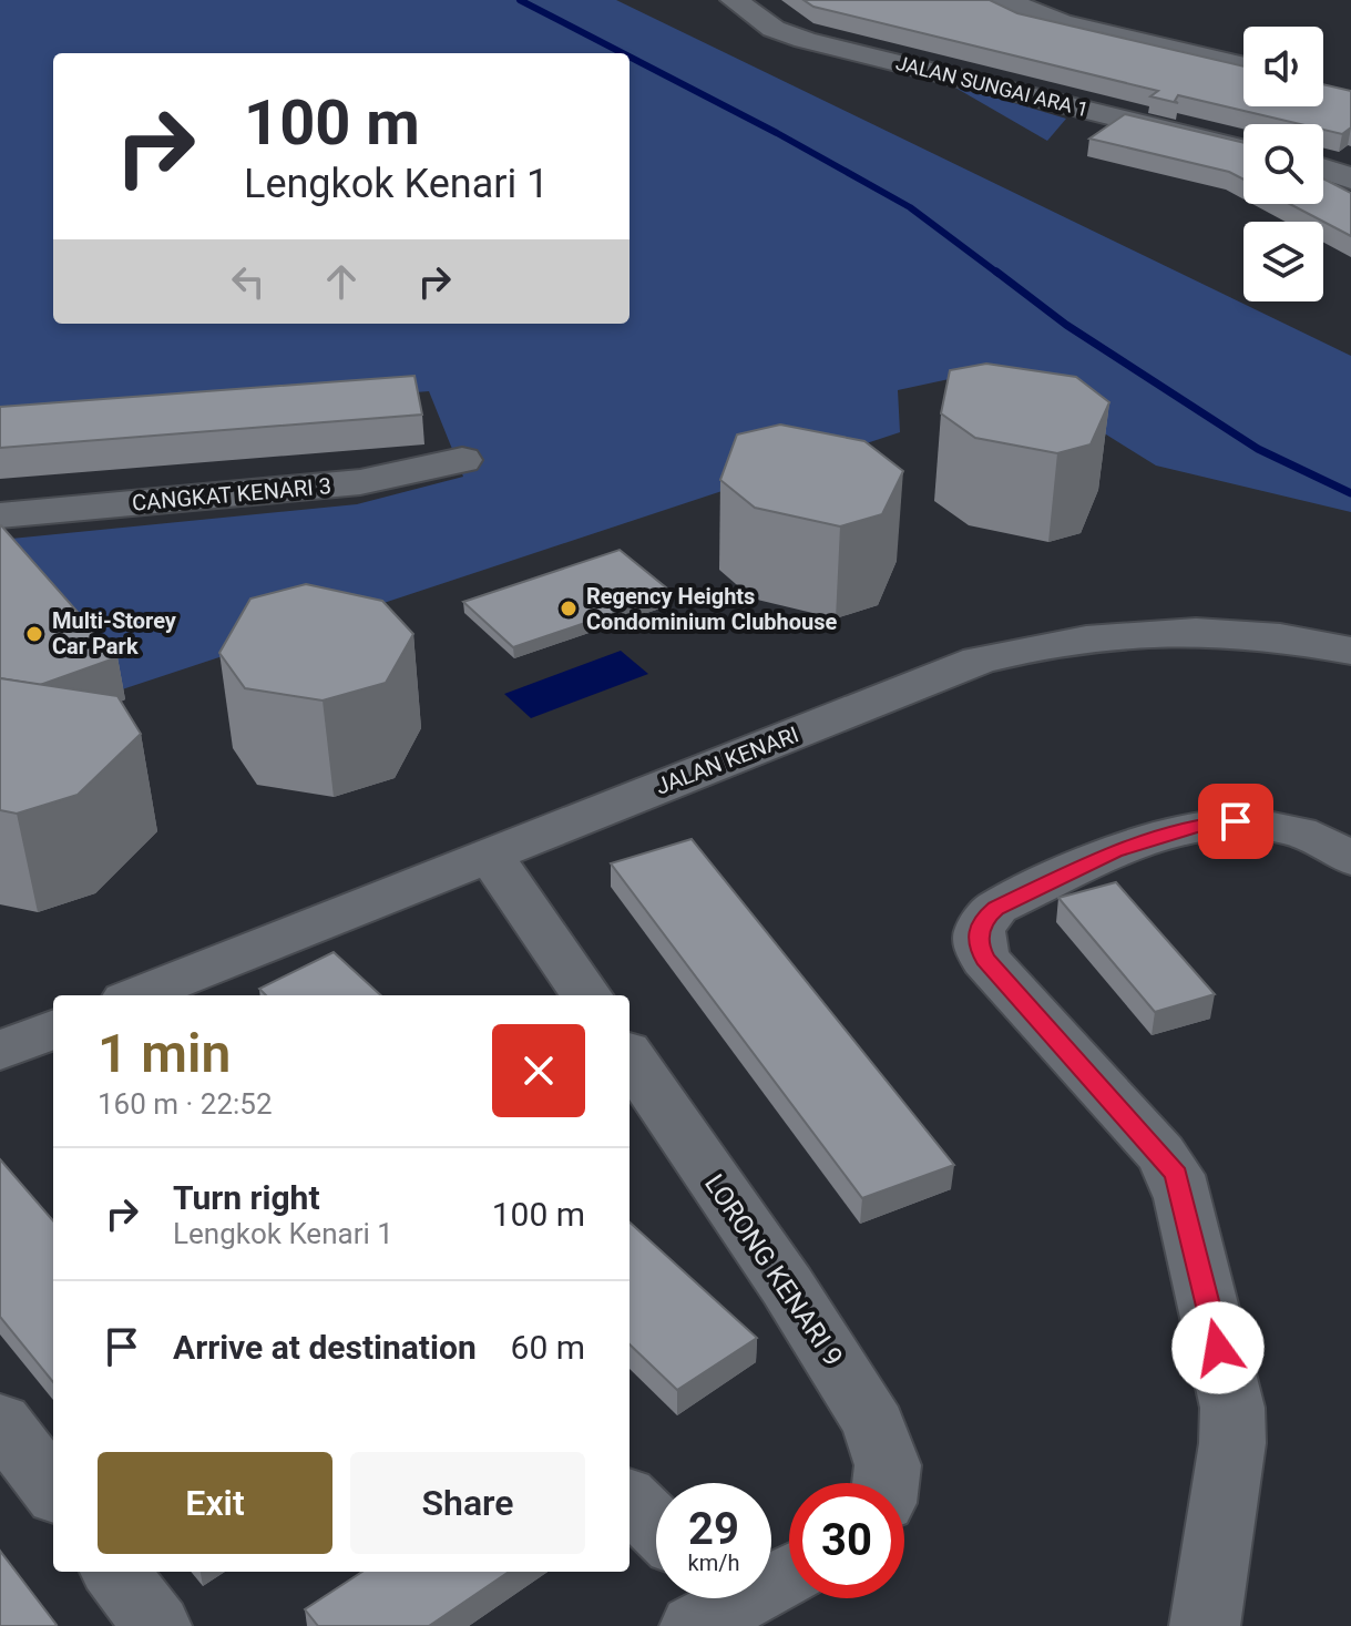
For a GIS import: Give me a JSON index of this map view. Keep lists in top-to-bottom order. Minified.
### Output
{"streets":{"street":["JALAN SUNGAI ARA 1","CANGKAT KENARI 3","JALAN KENARI","LORONG KENARI 9"]},"places":["Regency Heights Condominium Clubhouse","Multi-Storey Car Park"],"page":{"turn":["100 m","Lengkok Kenari 1"],"heading":["1 min","160 m · 22:52"],"list":[{"name":"Turn right","note":"Lengkok Kenari 1","value":"100 m"},{"name":"Arrive at destination","value":"60 m"}],"buttons":["Exit","Share"],"speed":"29 km/h","limit":"30"}}
